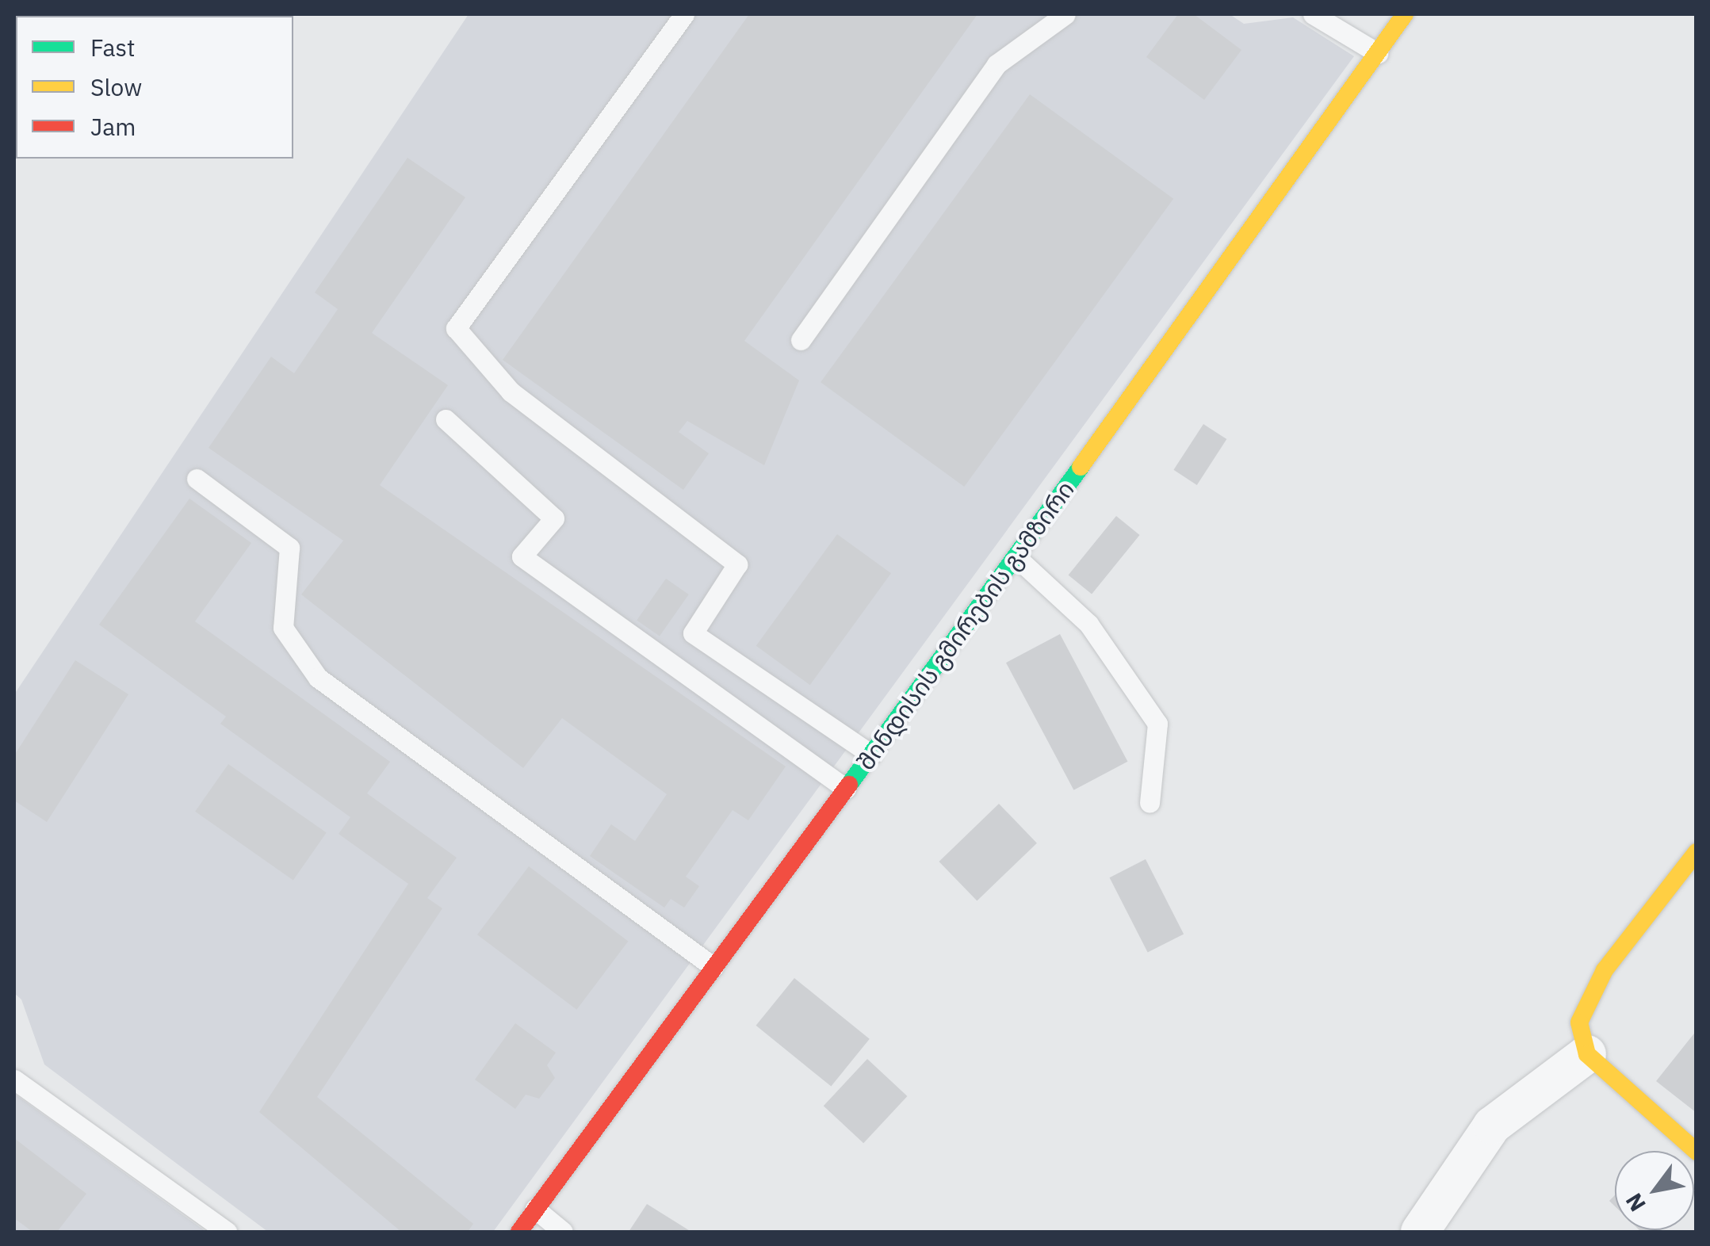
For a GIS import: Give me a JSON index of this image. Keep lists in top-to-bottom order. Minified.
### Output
{"streets":{"main road":["შინდისის გმირების გამზირი"]},"legend":["Fast","Slow","Jam"],"north":"bottom left"}
